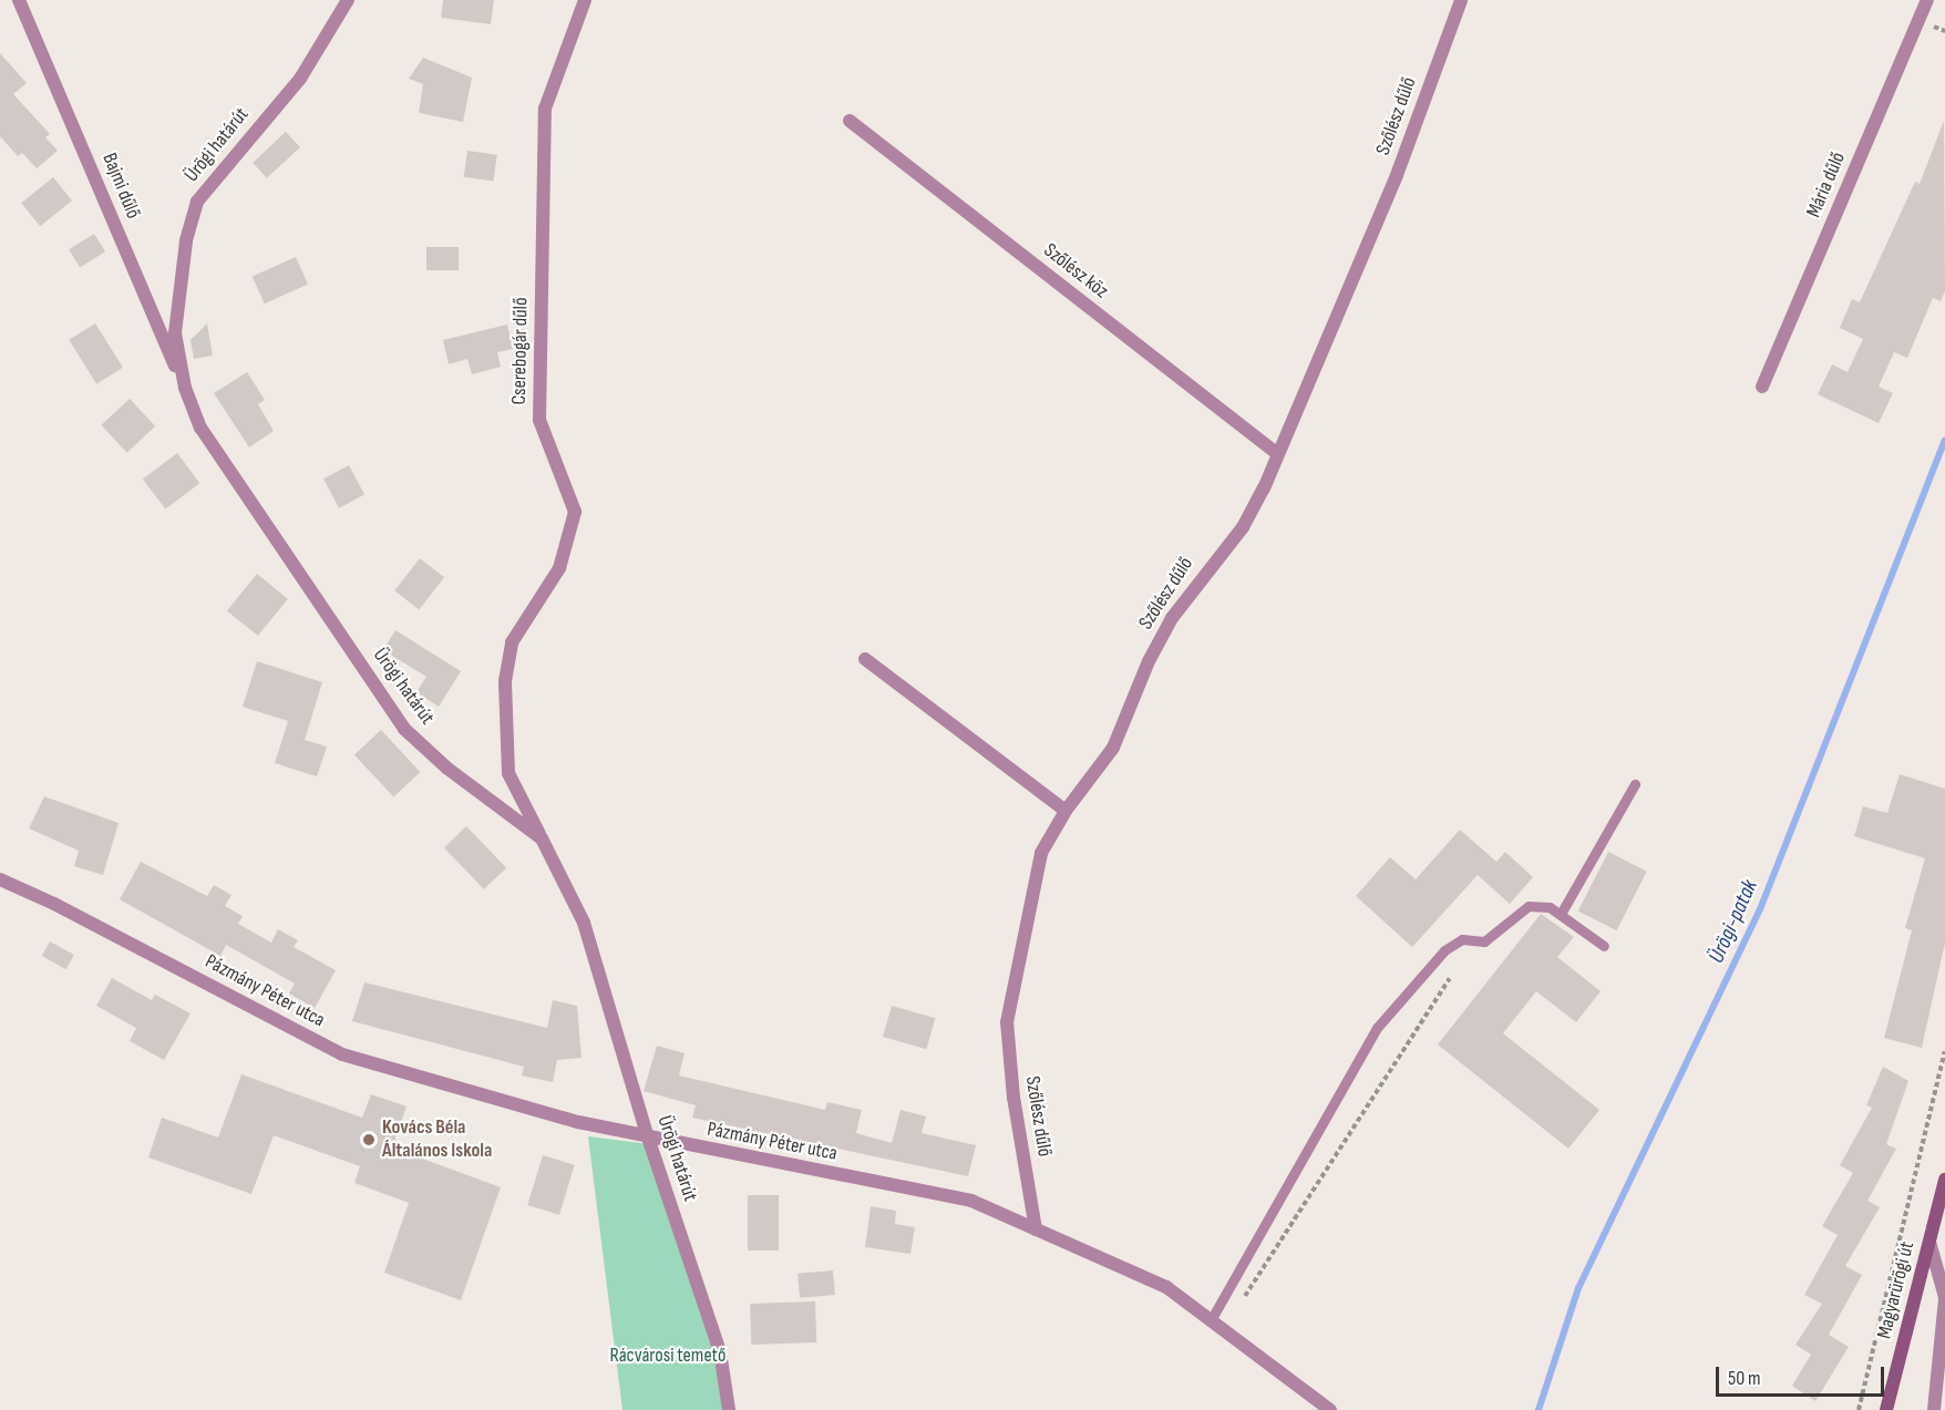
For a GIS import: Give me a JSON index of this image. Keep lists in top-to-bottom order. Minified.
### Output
{"streets":{"main road":["Magyarürögi út"],"street":["Szőlész dűlő","Ürögi határút","Mária dűlő","Bajmi dűlő","Szőlész köz","Cserebogár dűlő","Pázmány Péter utca"]},"crossings":[["Szőlész dűlő","Szőlész köz"],["Szőlész dűlő","Pázmány Péter utca"],["Ürögi határút","Bajmi dűlő"],["Ürögi határút","Cserebogár dűlő"],["Ürögi határút","Pázmány Péter utca"]],"water":["Ürögi-patak"],"parks":["Rácvárosi temető"],"places":["Kovács Béla Általános Iskola"],"scale_bar":"50 m"}
